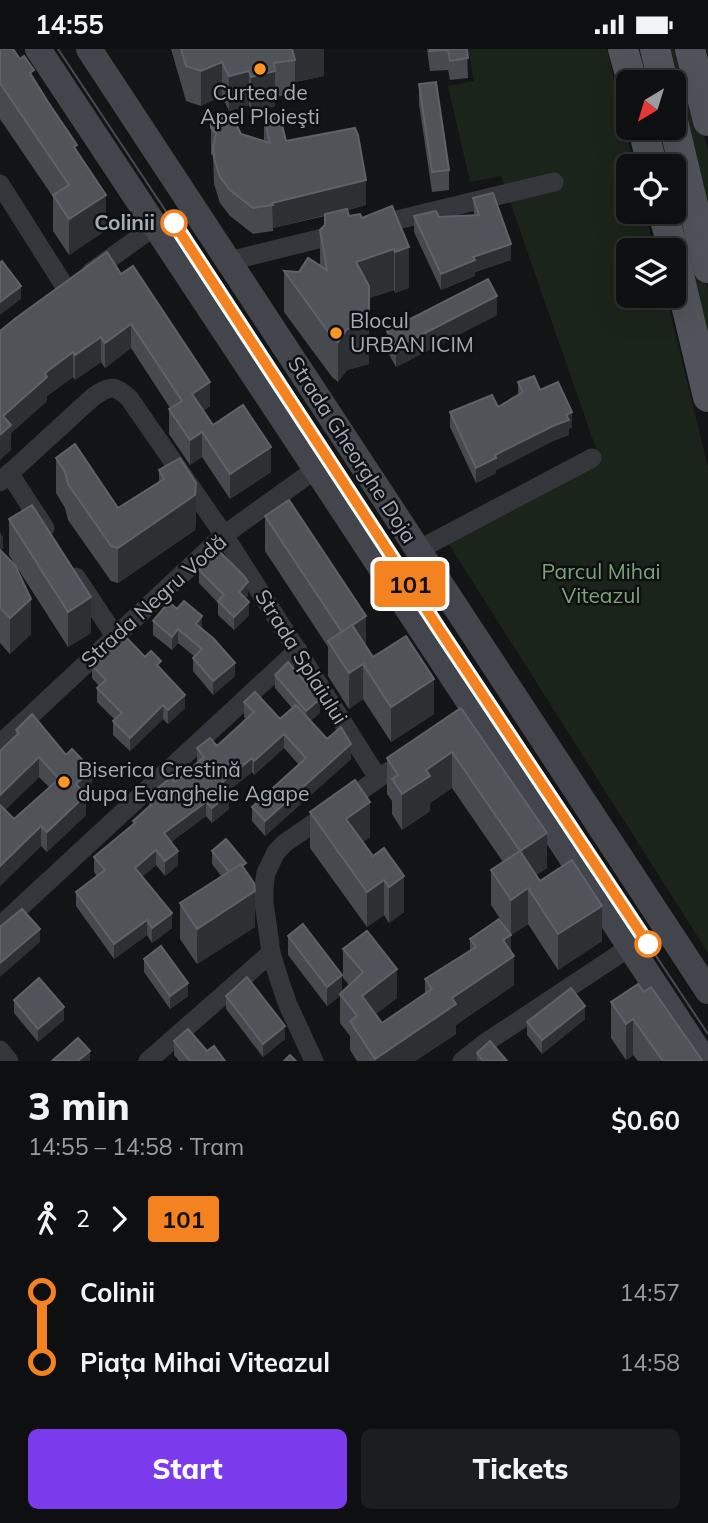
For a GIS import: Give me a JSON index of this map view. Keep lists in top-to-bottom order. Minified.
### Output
{"streets":{"main road":["Strada Gheorghe Doja"],"street":["Strada Negru Vodă","Strada Splaiului"]},"crossings":[["Strada Gheorghe Doja","Strada Negru Vodă"],["Strada Negru Vodă","Strada Splaiului"]],"parks":["Parcul Mihai Viteazul"],"places":["Curtea de Apel Ploieşti","Colinii","Blocul URBAN ICIM","Biserica Crestină dupa Evanghelie Agape"],"lines":["tram line 101"],"north":"bottom left","page":{"status":"14:55","on_map":"101","heading":["3 min","14:55 – 14:58 · Tram","$0.60"],"legs":["2","101"],"list":[{"name":"Colinii","value":"14:57"},{"name":"Piața Mihai Viteazul","value":"14:58"}],"buttons":["Start","Tickets"]}}
